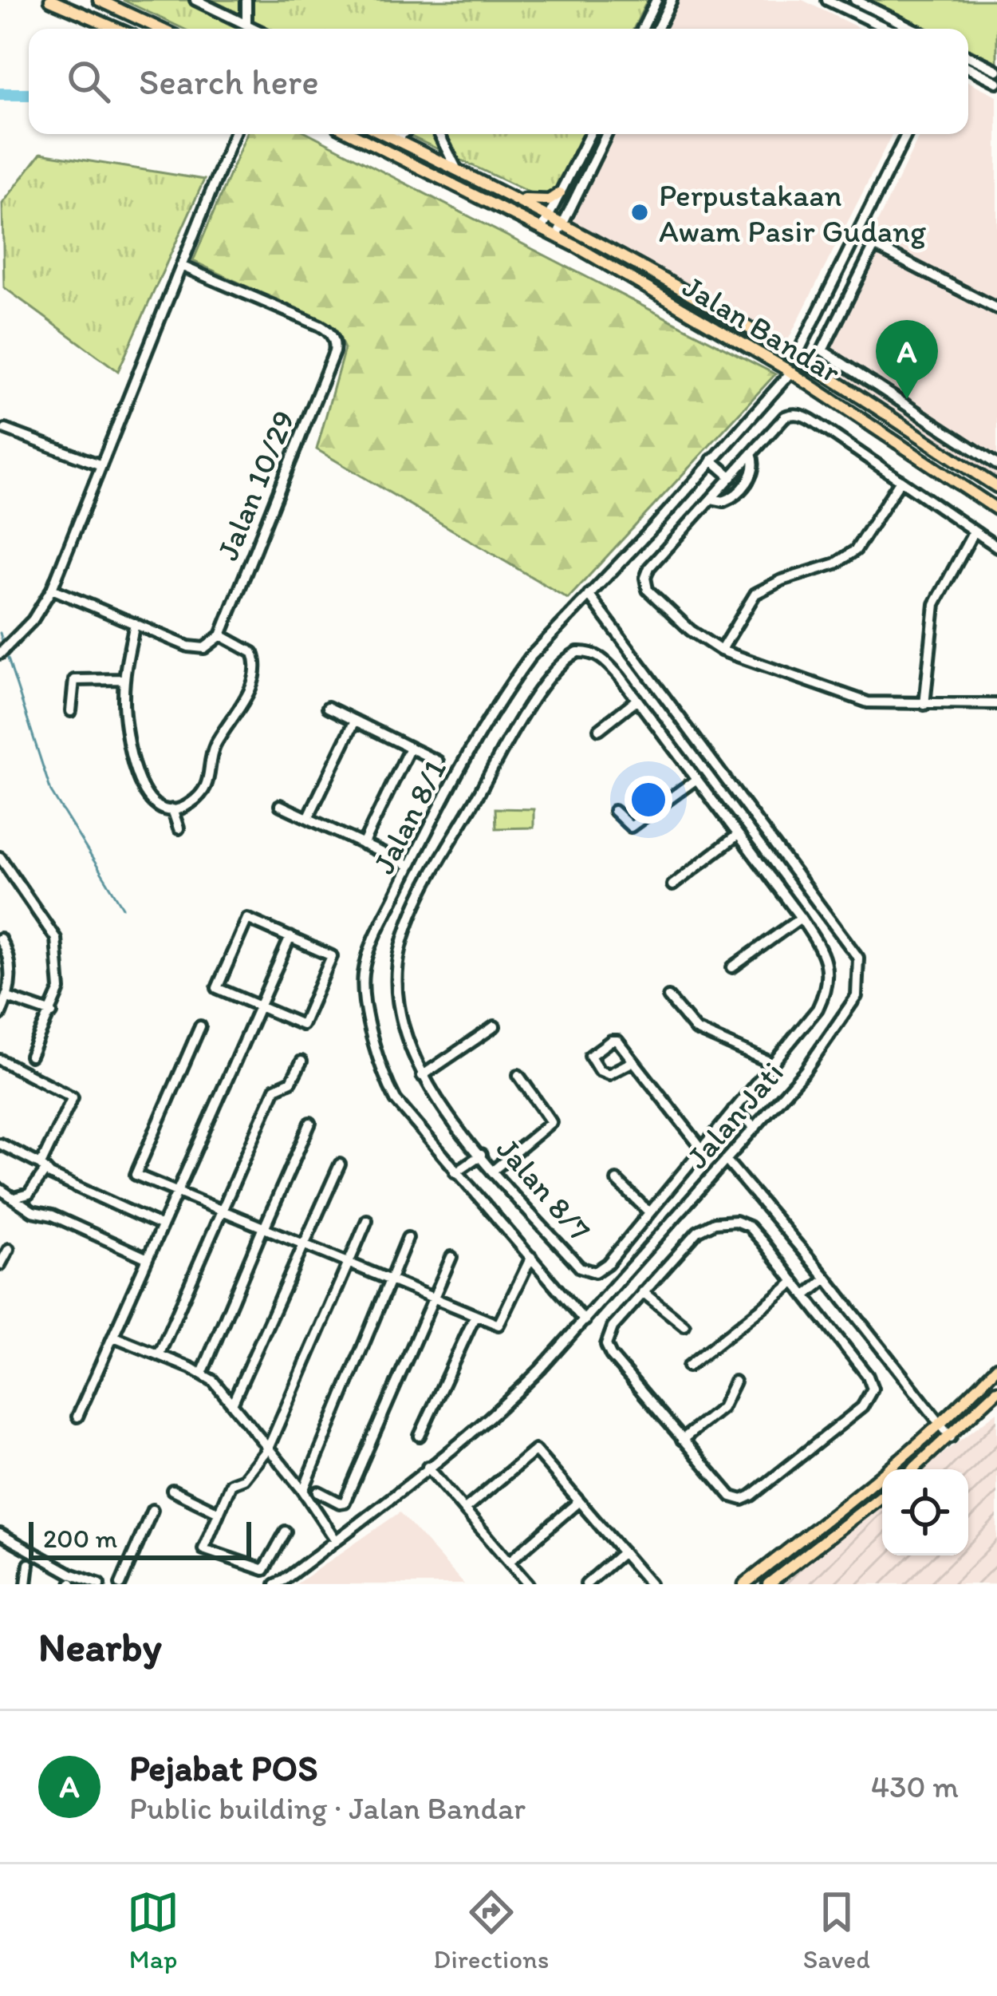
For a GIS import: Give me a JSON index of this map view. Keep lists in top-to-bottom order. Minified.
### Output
{"streets":{"main road":["Jalan Bandar"],"street":["Jalan 10/29","Jalan 8/1","Jalan Jati","Jalan 8/7"]},"crossings":[["Jalan Bandar","Jalan 8/1"],["Jalan 8/1","Jalan Jati"]],"places":["Perpustakaan Awam Pasir Gudang"],"scale_bar":"200 m","page":{"search":"Search here","pins":"A","scale":"200 m","heading":"Nearby","list":[{"mark":"A","name":"Pejabat POS","note":"Public building · Jalan Bandar","value":"430 m"}],"nav":["Map","Directions","Saved"]}}
